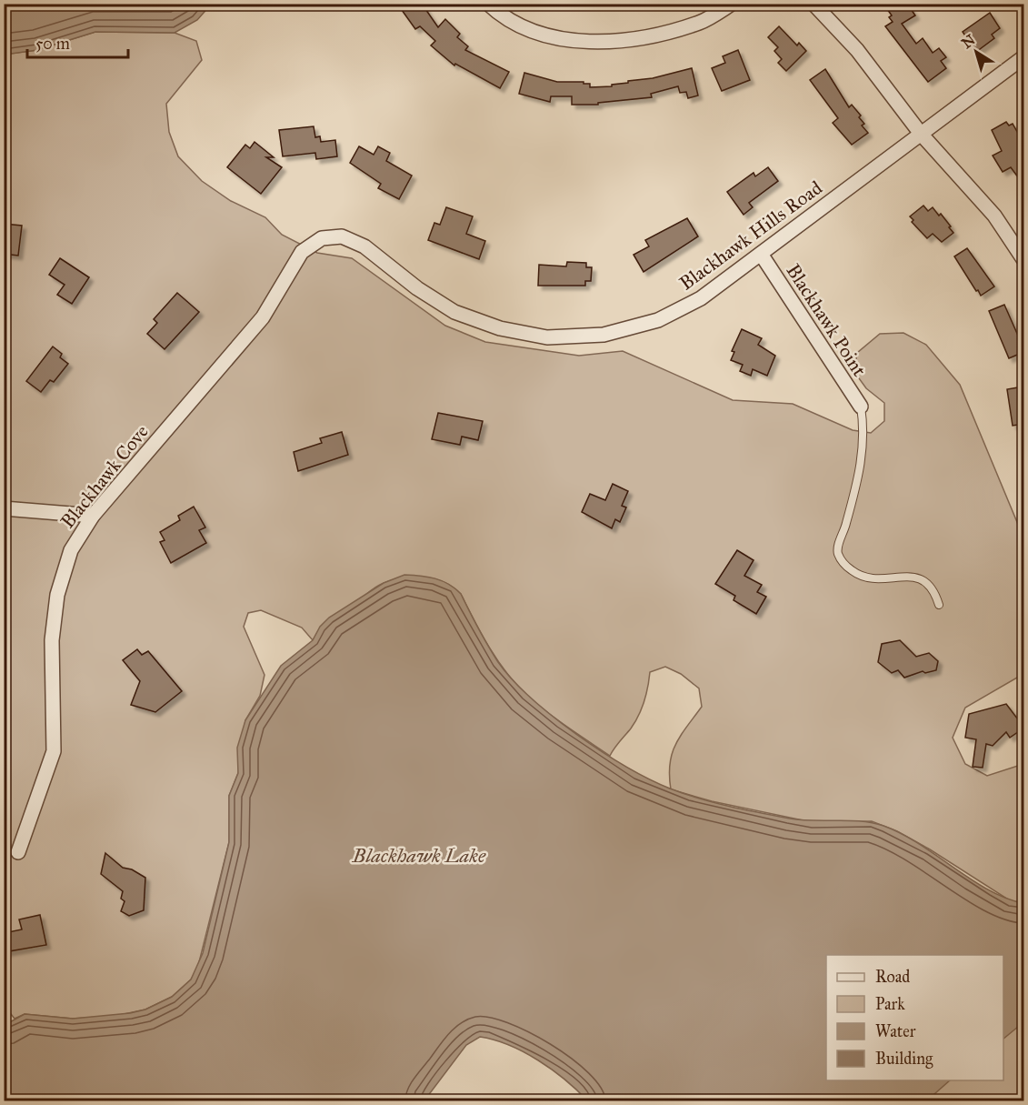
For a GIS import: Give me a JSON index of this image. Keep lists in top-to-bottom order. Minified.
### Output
{"streets":{"street":["Blackhawk Hills Road","Blackhawk Point","Blackhawk Cove"]},"crossings":[["Blackhawk Hills Road","Blackhawk Point"],["Blackhawk Hills Road","Blackhawk Cove"]],"water":["Blackhawk Lake"],"legend":["Road","Park","Water","Building"],"scale_bar":"50 m","north":"top left"}
